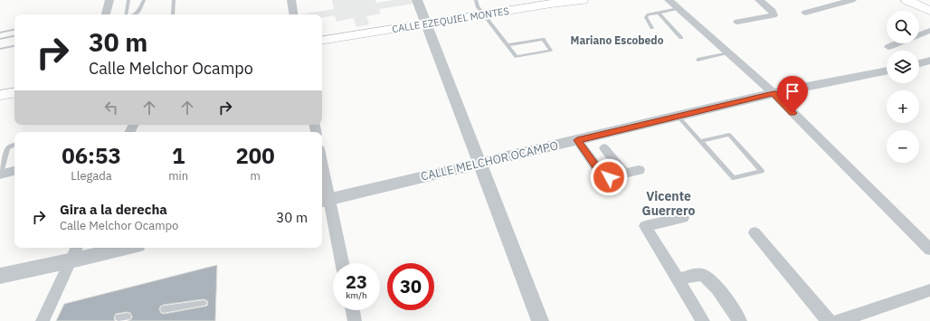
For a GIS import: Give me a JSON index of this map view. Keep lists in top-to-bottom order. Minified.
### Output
{"streets":{"main road":["CALLE EZEQUIEL MONTES"],"street":["CALLE MELCHOR OCAMPO"]},"districts":["Mariano Escobedo","Vicente Guerrero"],"page":{"map_buttons":["+","−"],"turn":["30 m","Calle Melchor Ocampo"],"eta":["06:53","Llegada","1","min","200","m"],"list":[{"name":"Gira a la derecha","note":"Calle Melchor Ocampo","value":"30 m"}],"speed":"23 km/h","limit":"30"}}
